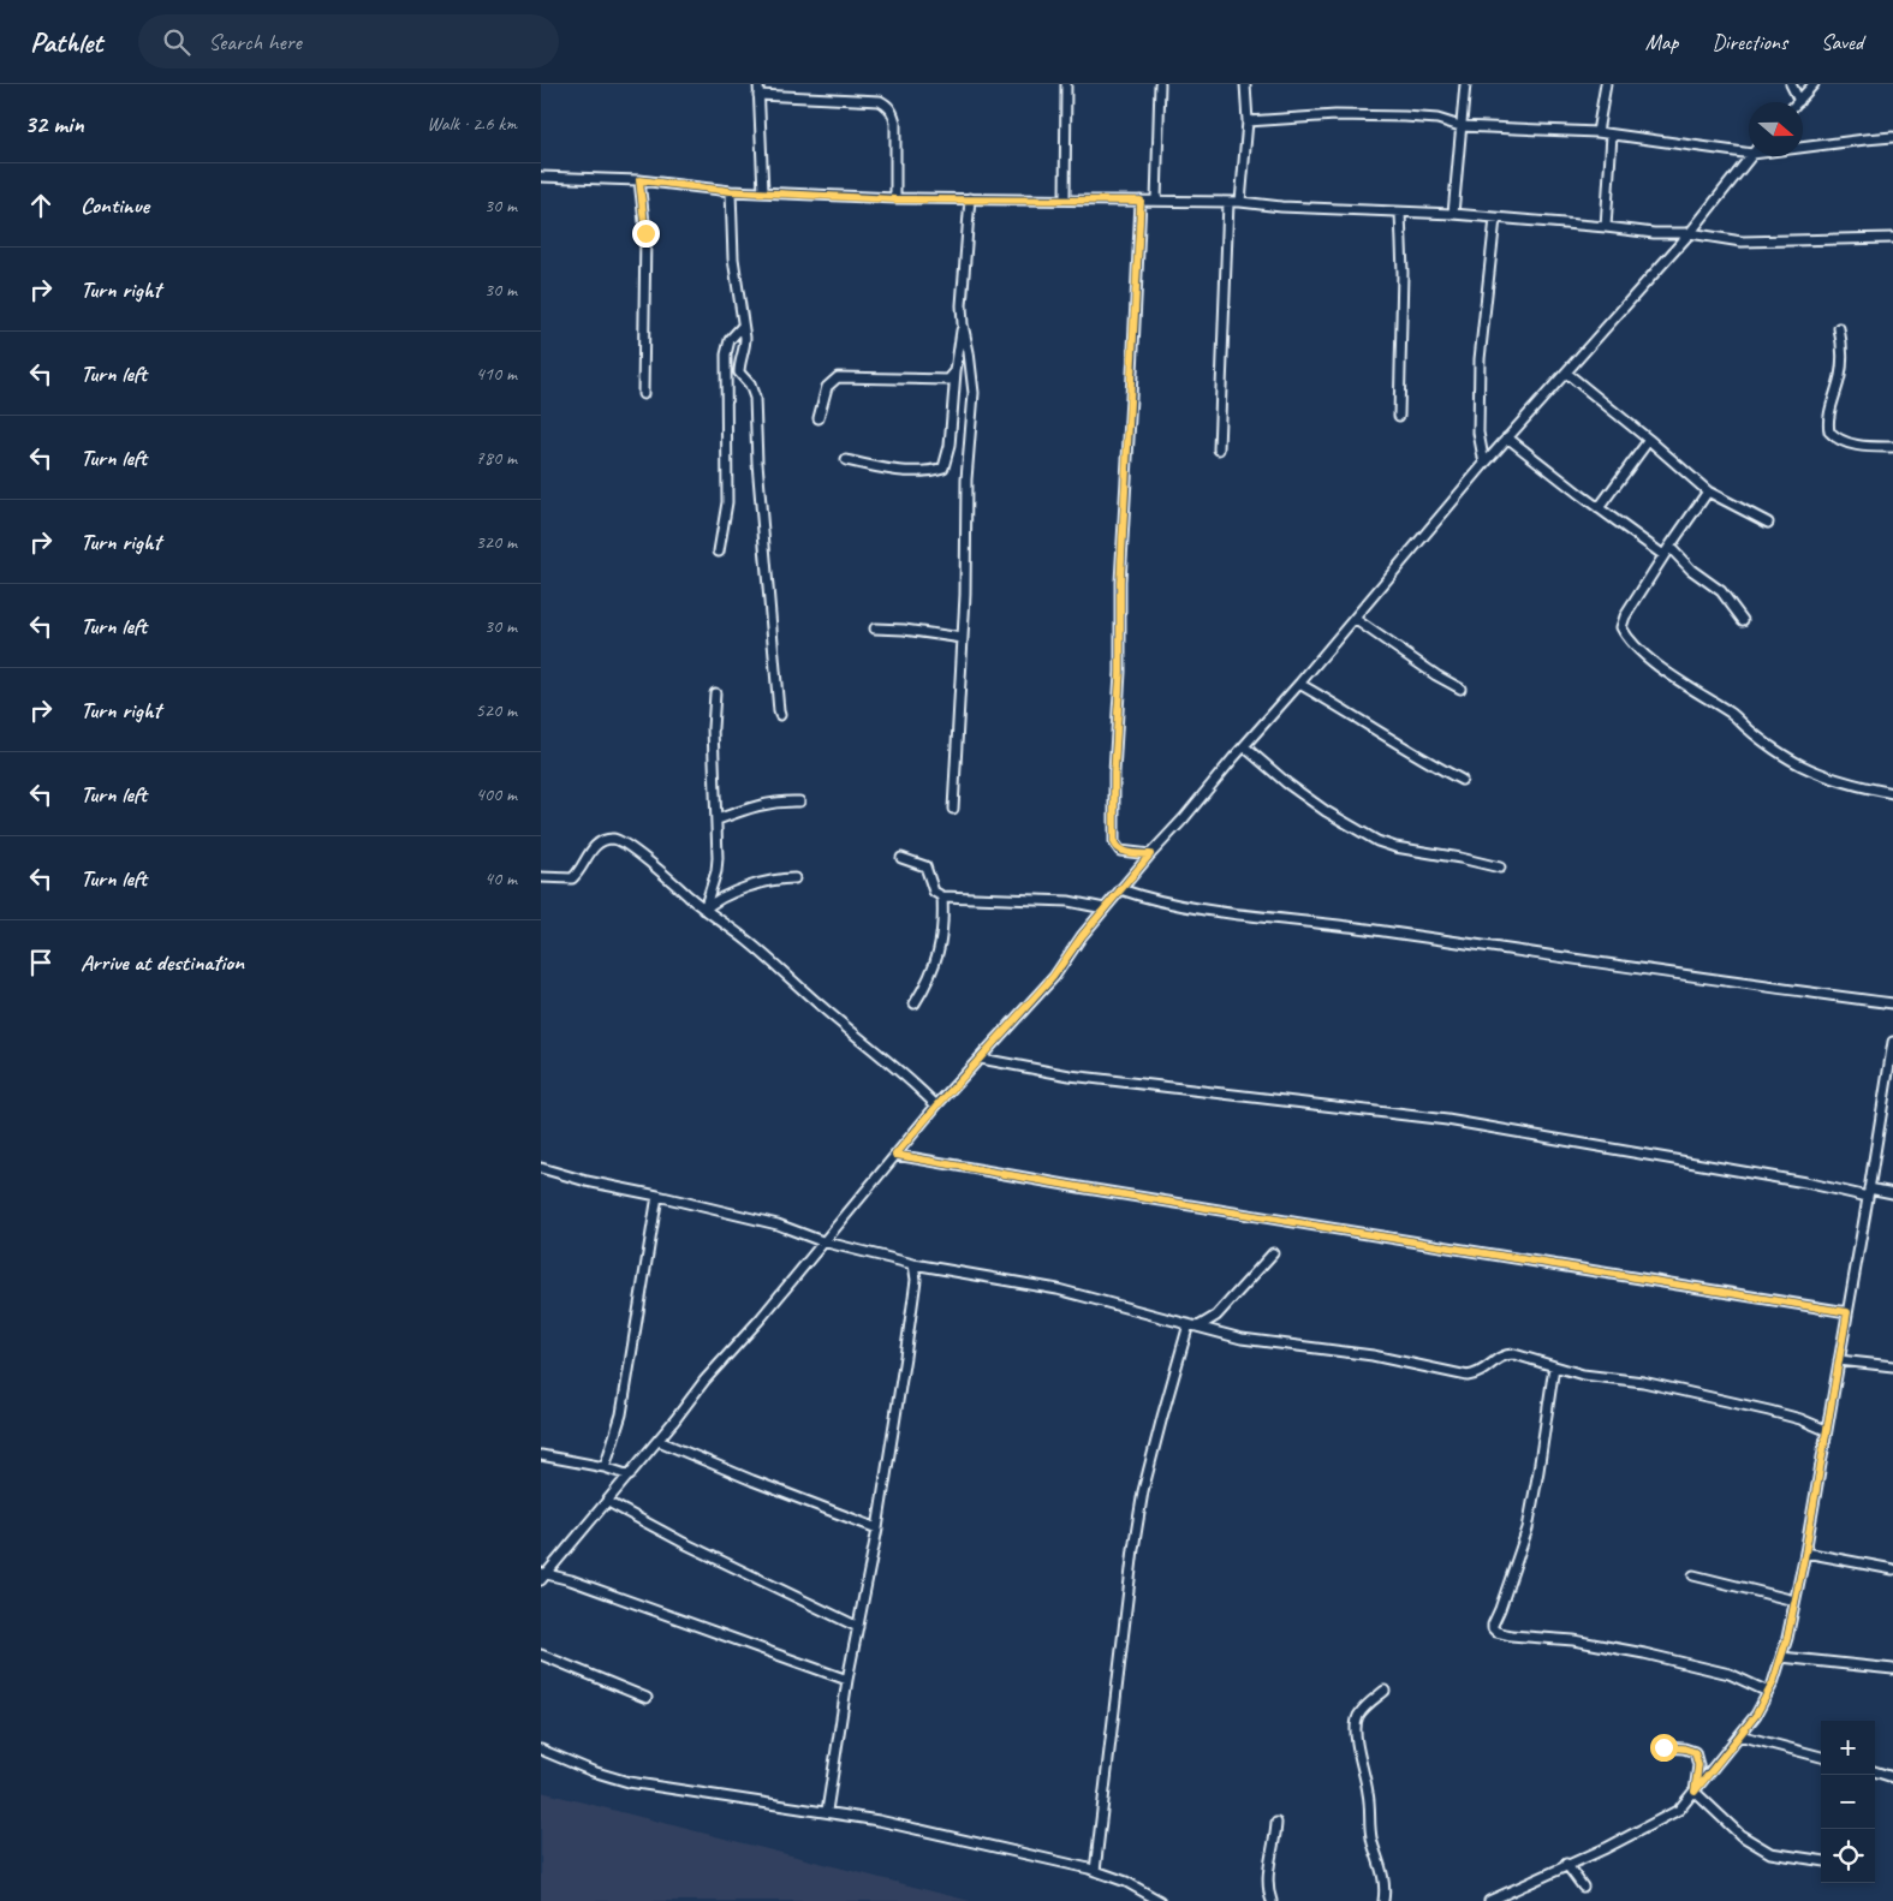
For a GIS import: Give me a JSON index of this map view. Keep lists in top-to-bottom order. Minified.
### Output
{"north":"right","page":{"header":"Pathlet","search":"Search here","nav":["Map","Directions","Saved"],"heading":["32 min","Walk · 2.6 km"],"list":[["Continue","30 m"],["Turn right","30 m"],["Turn left","410 m"],["Turn left","780 m"],["Turn right","320 m"],["Turn left","30 m"],["Turn right","520 m"],["Turn left","400 m"],["Turn left","40 m"],"Arrive at destination"],"map_buttons":["+","−"]}}
